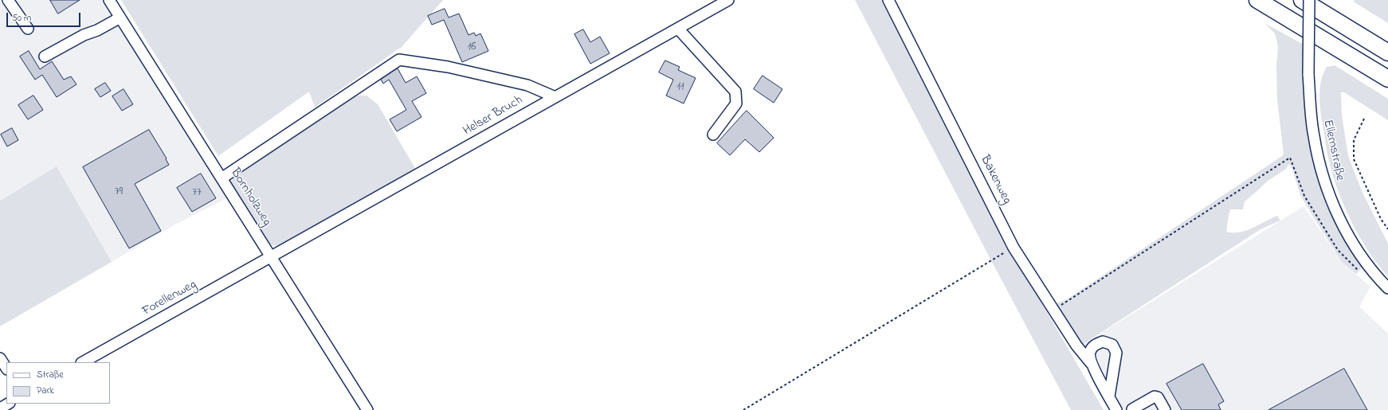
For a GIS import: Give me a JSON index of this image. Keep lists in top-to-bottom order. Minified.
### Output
{"streets":{"street":["Helser Bruch","Ellernstraße","Bakenweg","Bornholzweg","Forellenweg"]},"crossings":[["Helser Bruch","Bornholzweg"],["Helser Bruch","Forellenweg"],["Bornholzweg","Forellenweg"]],"house_numbers":["16","11","79","77"],"legend":["Straße","Park"],"scale_bar":"50 m"}
